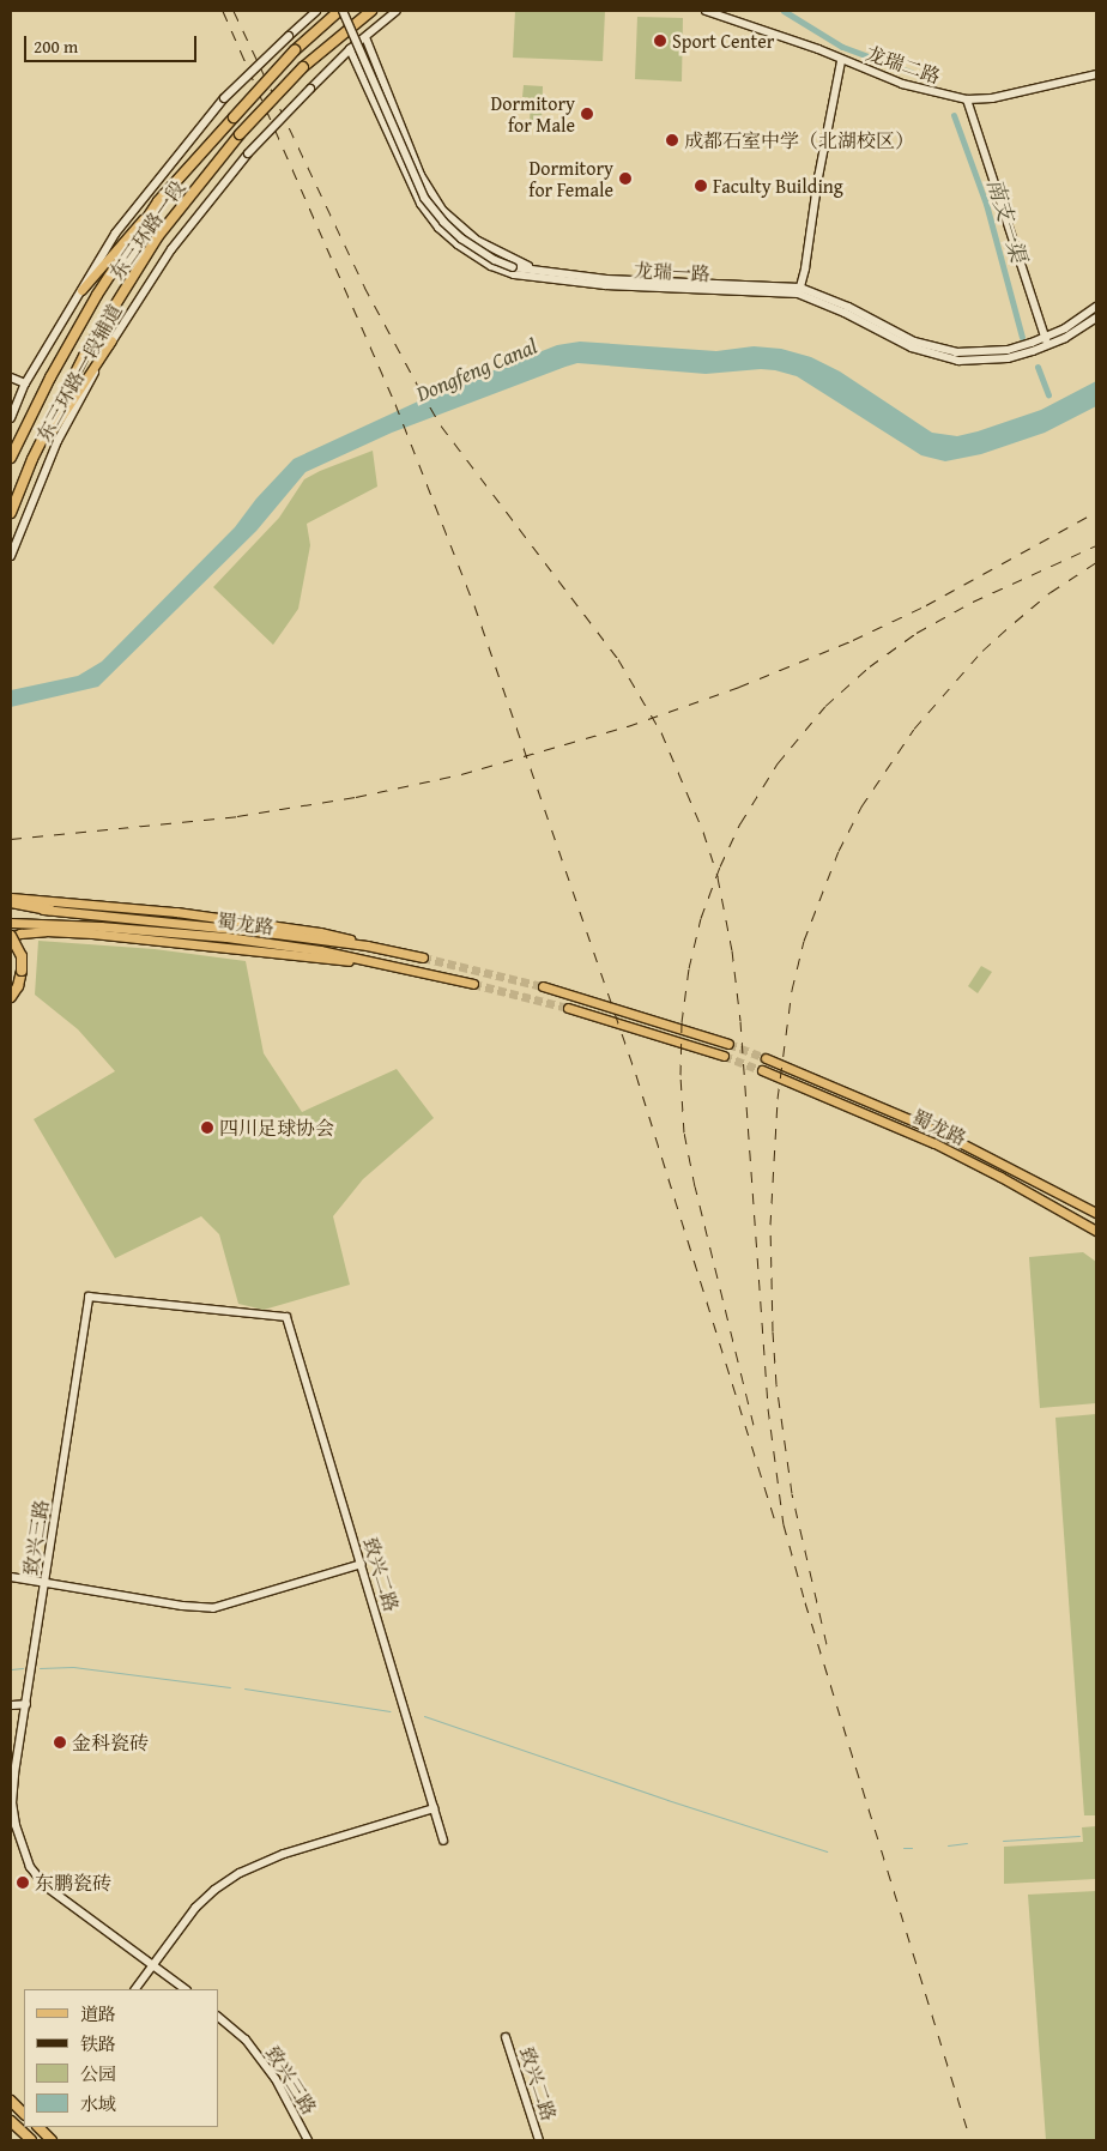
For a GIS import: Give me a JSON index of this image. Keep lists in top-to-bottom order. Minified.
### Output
{"streets":{"highway":["东三环路一段"],"main road":["蜀龙路"],"street":["龙瑞二路","龙瑞一路","东三环路一段辅道","致兴三路","致兴二路"]},"crossings":[["致兴三路","致兴二路"]],"water":["南支一渠","Dongfeng Canal"],"places":["Sport Center","Dormitory for Male","成都石室中学（北湖校区）","Dormitory for Female","Faculty Building","四川足球协会","金科瓷砖","东鹏瓷砖"],"legend":["道路","铁路","公园","水域"],"scale_bar":"200 m"}
